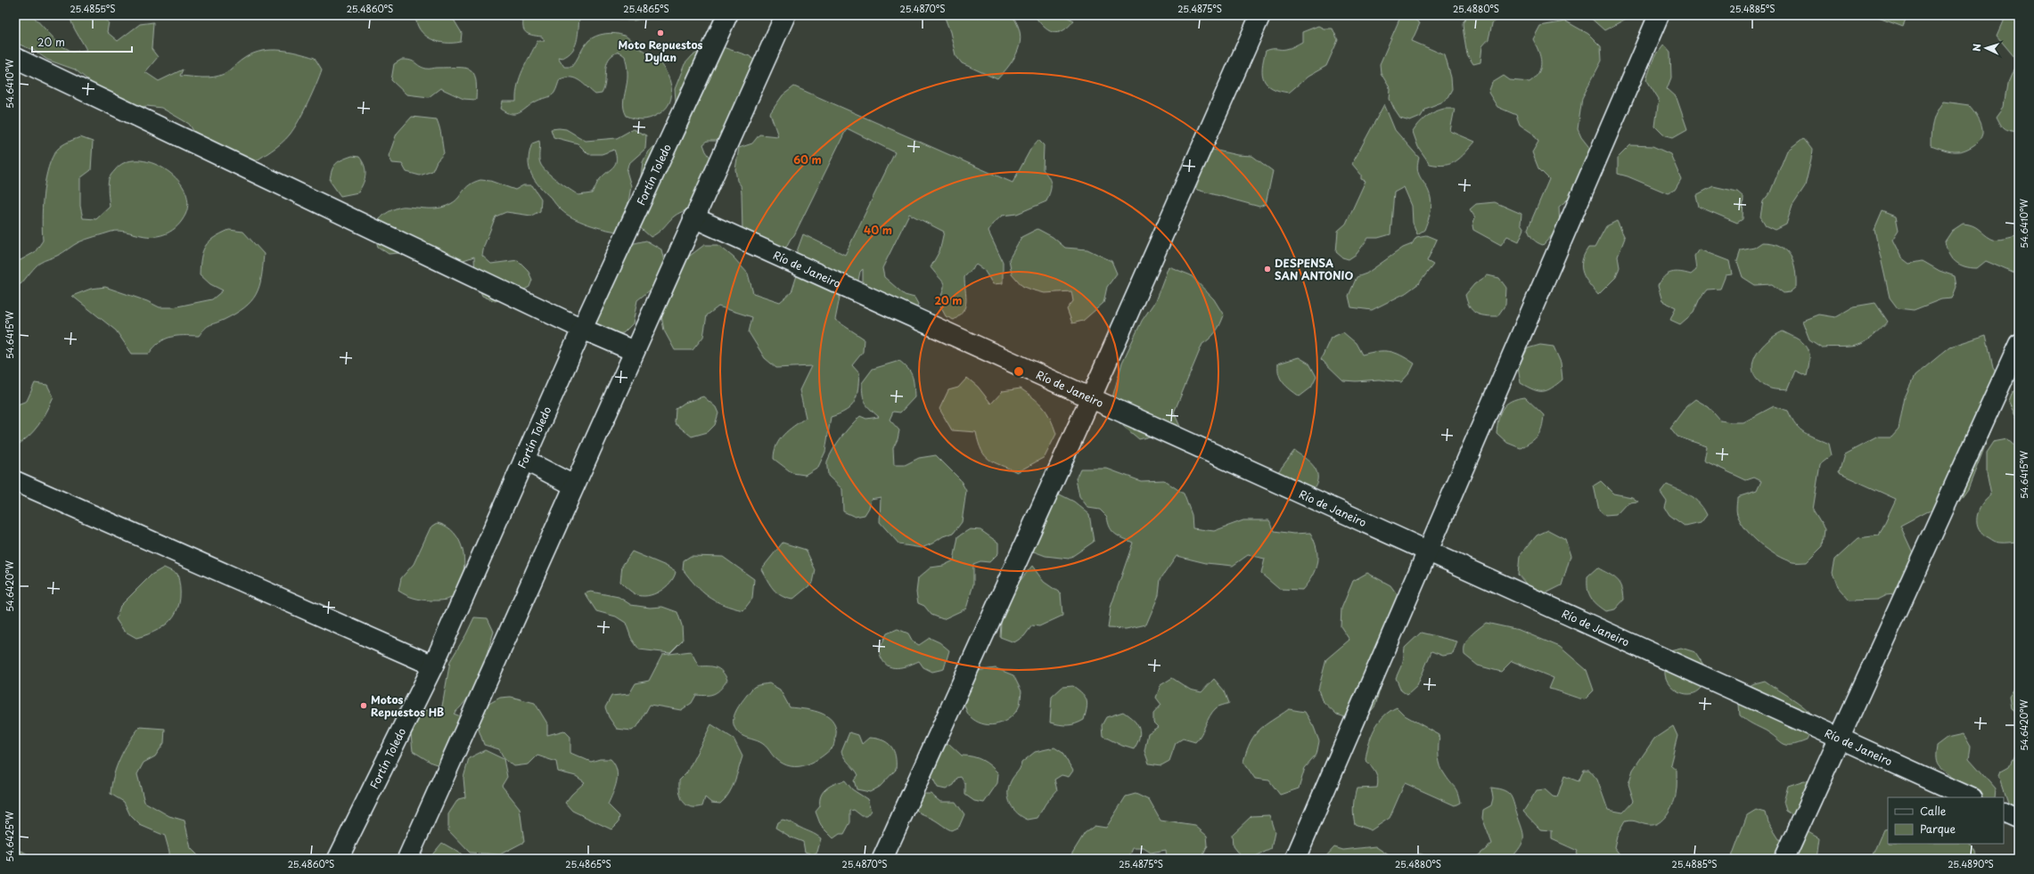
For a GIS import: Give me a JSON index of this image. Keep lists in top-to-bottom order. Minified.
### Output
{"streets":{"street":["Fortín Toledo","Río de Janeiro"]},"places":["Moto Repuestos Dylan","DESPENSA SAN ANTONIO","Motos Repuestos HB"],"legend":["Calle","Parque"],"scale_bar":"20 m","north":"left","coordinates":["25.4855°S","25.4860°S","25.4865°S","25.4870°S","25.4875°S","25.4880°S","25.4885°S","54.6410°W","54.6415°W","54.6420°W","54.6425°W","25.4890°S"],"rings":["60 m","40 m","20 m"]}
